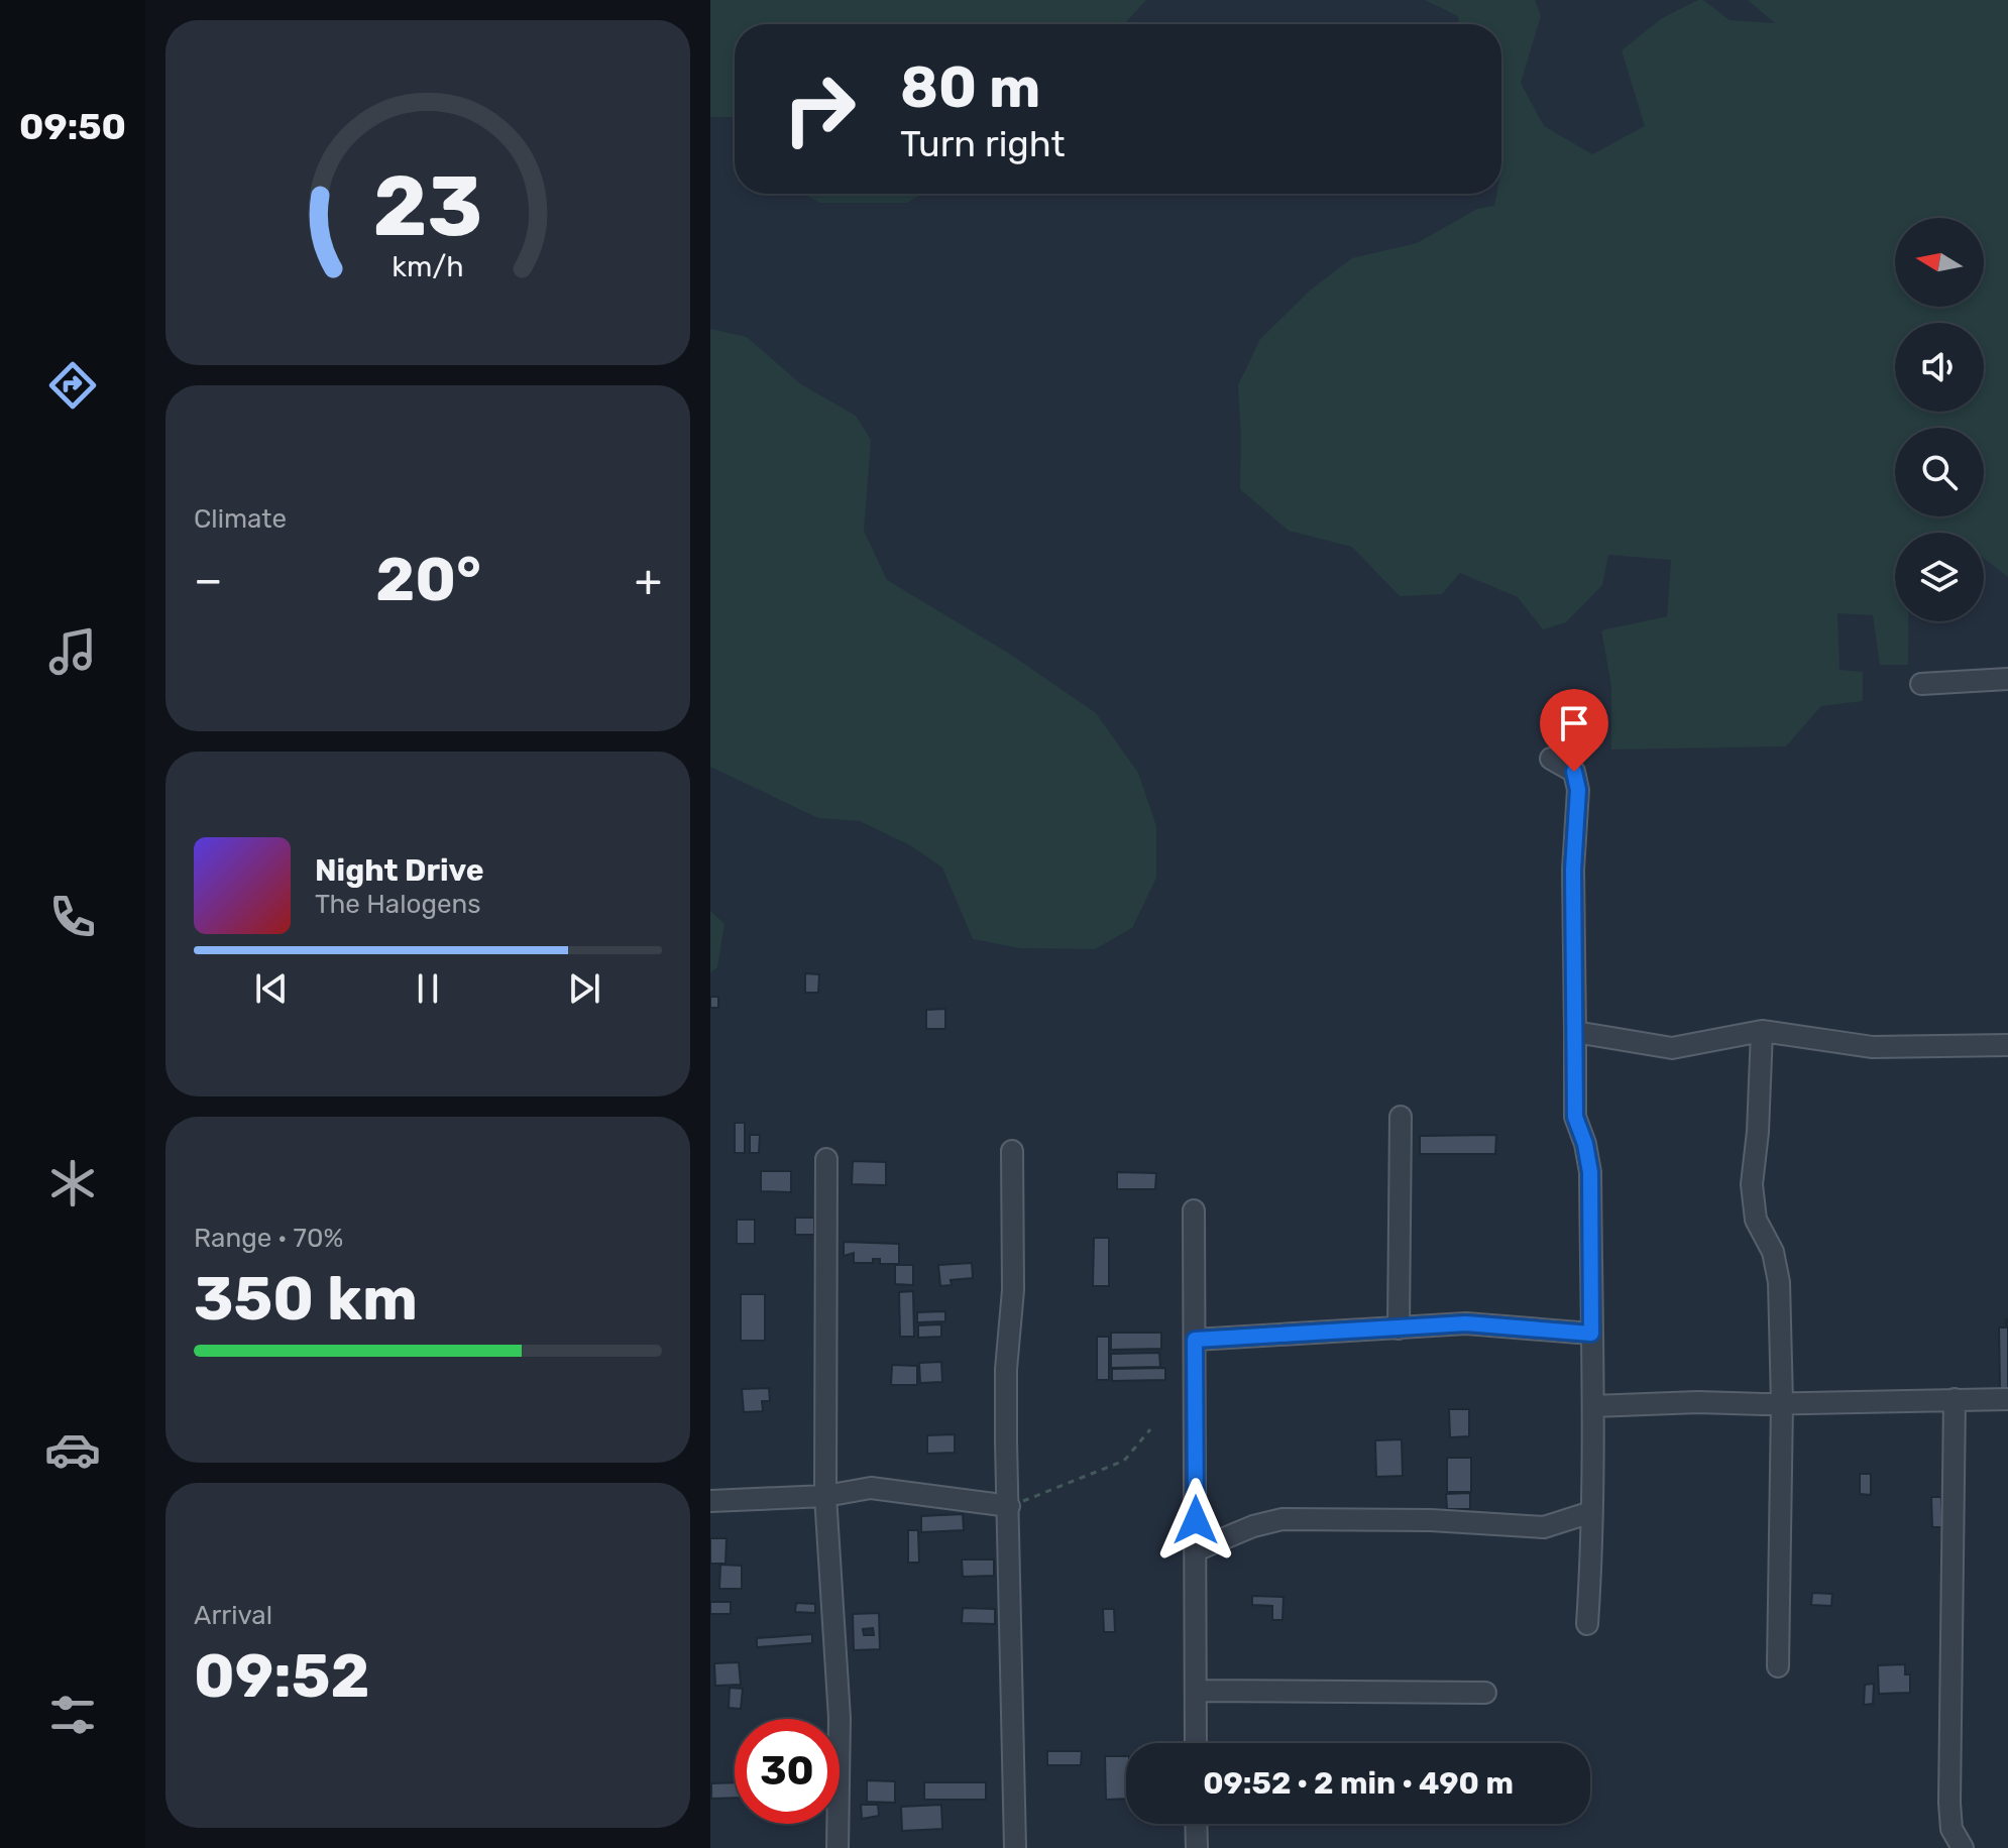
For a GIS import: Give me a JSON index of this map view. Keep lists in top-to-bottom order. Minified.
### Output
{"north":"left","page":{"tabs":"09:50","turn":["80 m","Turn right"],"tile":["Climate",["Range · 70%","350 km"],["Arrival","09:52"]],"heat":["−","20°","+"],"song":["Night Drive","The Halogens"],"limit":"30","trip":"09:52 · 2 min · 490 m","gauge":["23","km/h"]}}
